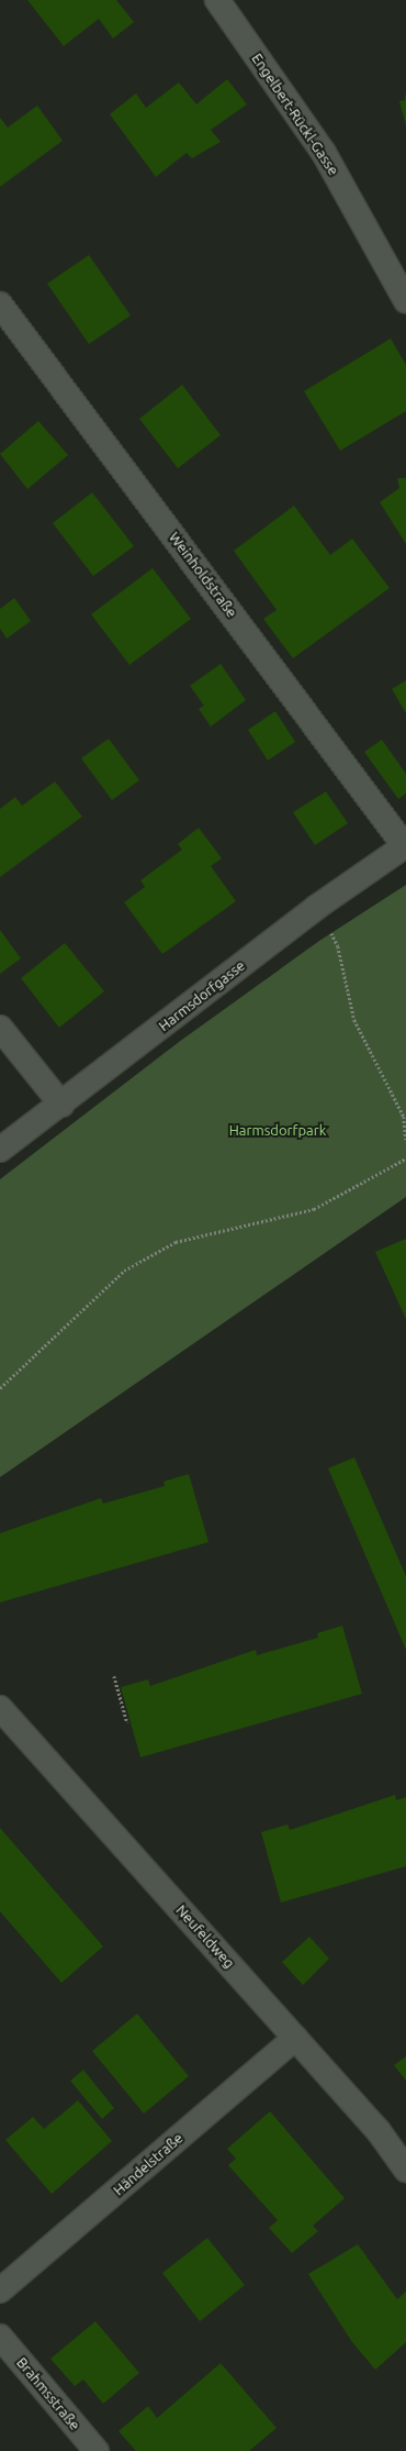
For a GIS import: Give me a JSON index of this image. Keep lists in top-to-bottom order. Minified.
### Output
{"streets":{"street":["Engelbert-Rückl-Gasse","Weinholdstraße","Harmsdorfgasse","Neufeldweg","Händelstraße","Brahmsstraße"]},"crossings":[["Weinholdstraße","Harmsdorfgasse"],["Neufeldweg","Händelstraße"]],"parks":["Harmsdorfpark"]}
